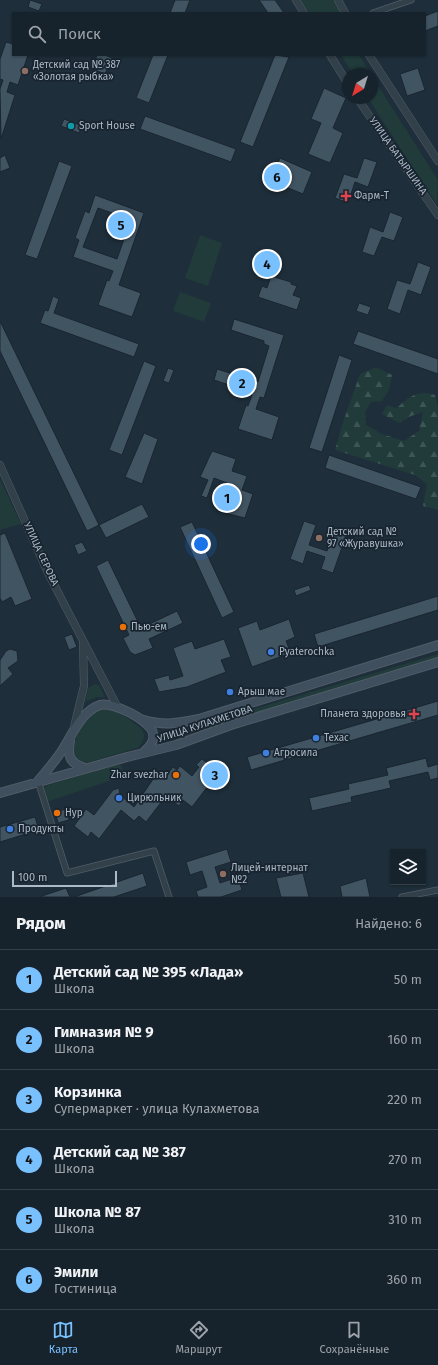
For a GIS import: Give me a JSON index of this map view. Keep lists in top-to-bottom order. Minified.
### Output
{"streets":{"main road":["УЛИЦА КУЛАХМЕТОВА"],"street":["УЛИЦА БАТЫРШИНА","УЛИЦА СЕРОВА"]},"crossings":[["УЛИЦА СЕРОВА","УЛИЦА КУЛАХМЕТОВА"]],"places":{"other":["Детский сад № 387 «Золотая рыбка»","Sport House","Детский сад № 97 «Журавушка»","Пью-ем","Pyaterochka","Арыш мае","Техас","Агросила","Zhar svezhar","Цирюльник","Нур","Продукты","Лицей-интернат №2"],"health":["Фарм-Т","Планета здоровья"]},"scale_bar":"100 m","north":"bottom left","page":{"search":"Поиск","pins":["6","5","4","2","1","3"],"scale":"100 m","heading":["Рядом","Найдено: 6"],"list":[{"mark":"1","name":"Детский сад № 395 «Лада»","note":"Школа","value":"50 m"},{"mark":"2","name":"Гимназия № 9","note":"Школа","value":"160 m"},{"mark":"3","name":"Корзинка","note":"Супермаркет · улица Кулахметова","value":"220 m"},{"mark":"4","name":"Детский сад № 387","note":"Школа","value":"270 m"},{"mark":"5","name":"Школа № 87","note":"Школа","value":"310 m"},{"mark":"6","name":"Эмили","note":"Гостиница","value":"360 m"}],"nav":["Карта","Маршрут","Сохранённые"]}}
